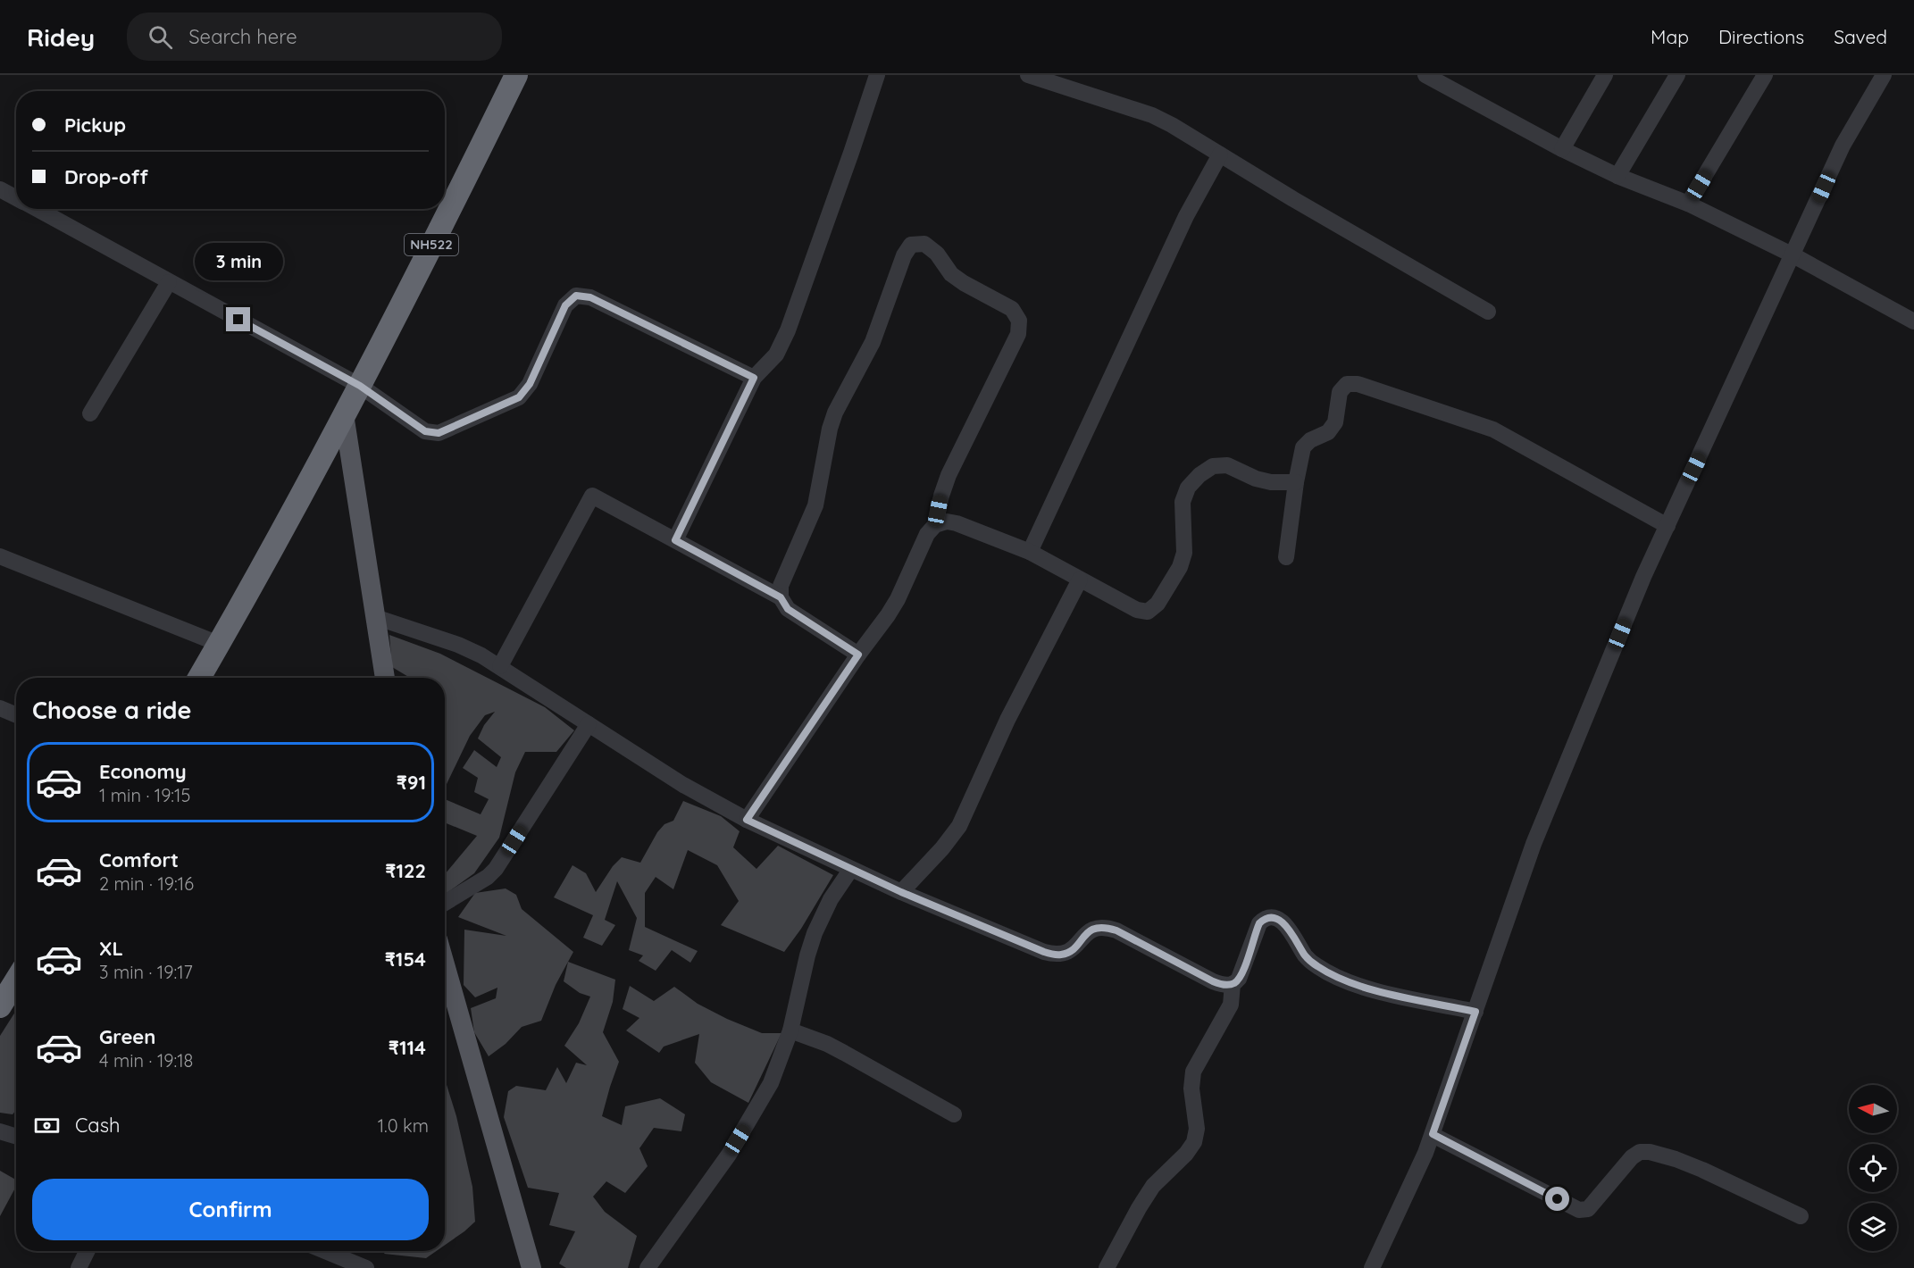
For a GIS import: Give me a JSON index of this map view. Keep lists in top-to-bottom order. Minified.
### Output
{"streets":{"highway":["NH522"]},"north":"left","page":{"header":"Ridey","search":"Search here","nav":["Map","Directions","Saved"],"banner":["Pickup","Drop-off"],"bubble":"3 min","heading":"Choose a ride","list":[{"name":"Economy","note":"1 min · 19:15","value":"₹91"},{"name":"Comfort","note":"2 min · 19:16","value":"₹122"},{"name":"XL","note":"3 min · 19:17","value":"₹154"},{"name":"Green","note":"4 min · 19:18","value":"₹114"}],"pay":["Cash","1.0 km"],"buttons":"Confirm"}}
